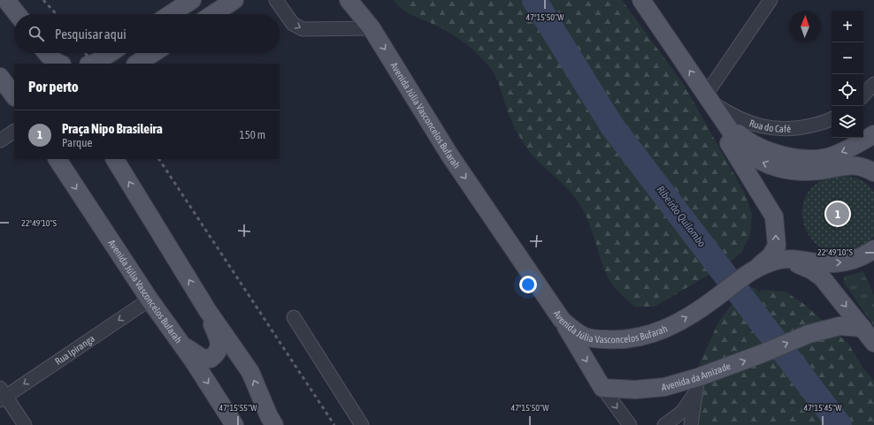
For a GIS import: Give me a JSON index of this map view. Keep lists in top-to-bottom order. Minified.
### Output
{"streets":{"main road":["Avenida Júlia Vasconcelos Bufarah","Avenida da Amizade"],"street":["Rua do Café","Rua Ipiranga"]},"crossings":[["Avenida Júlia Vasconcelos Bufarah","Rua Ipiranga"]],"one_way":["Rua Ipiranga","Avenida da Amizade"],"water":["Ribeirão Quilombo"],"north":"top","page":{"map_buttons":["+","−"],"search":"Pesquisar aqui","heading":"Por perto","list":[{"mark":"1","name":"Praça Nipo Brasileira","note":"Parque","value":"150 m"}],"pins":"1"},"coordinates":["47°15'50\"W","22°49'10\"S","47°15'55\"W","47°15'45\"W"]}
